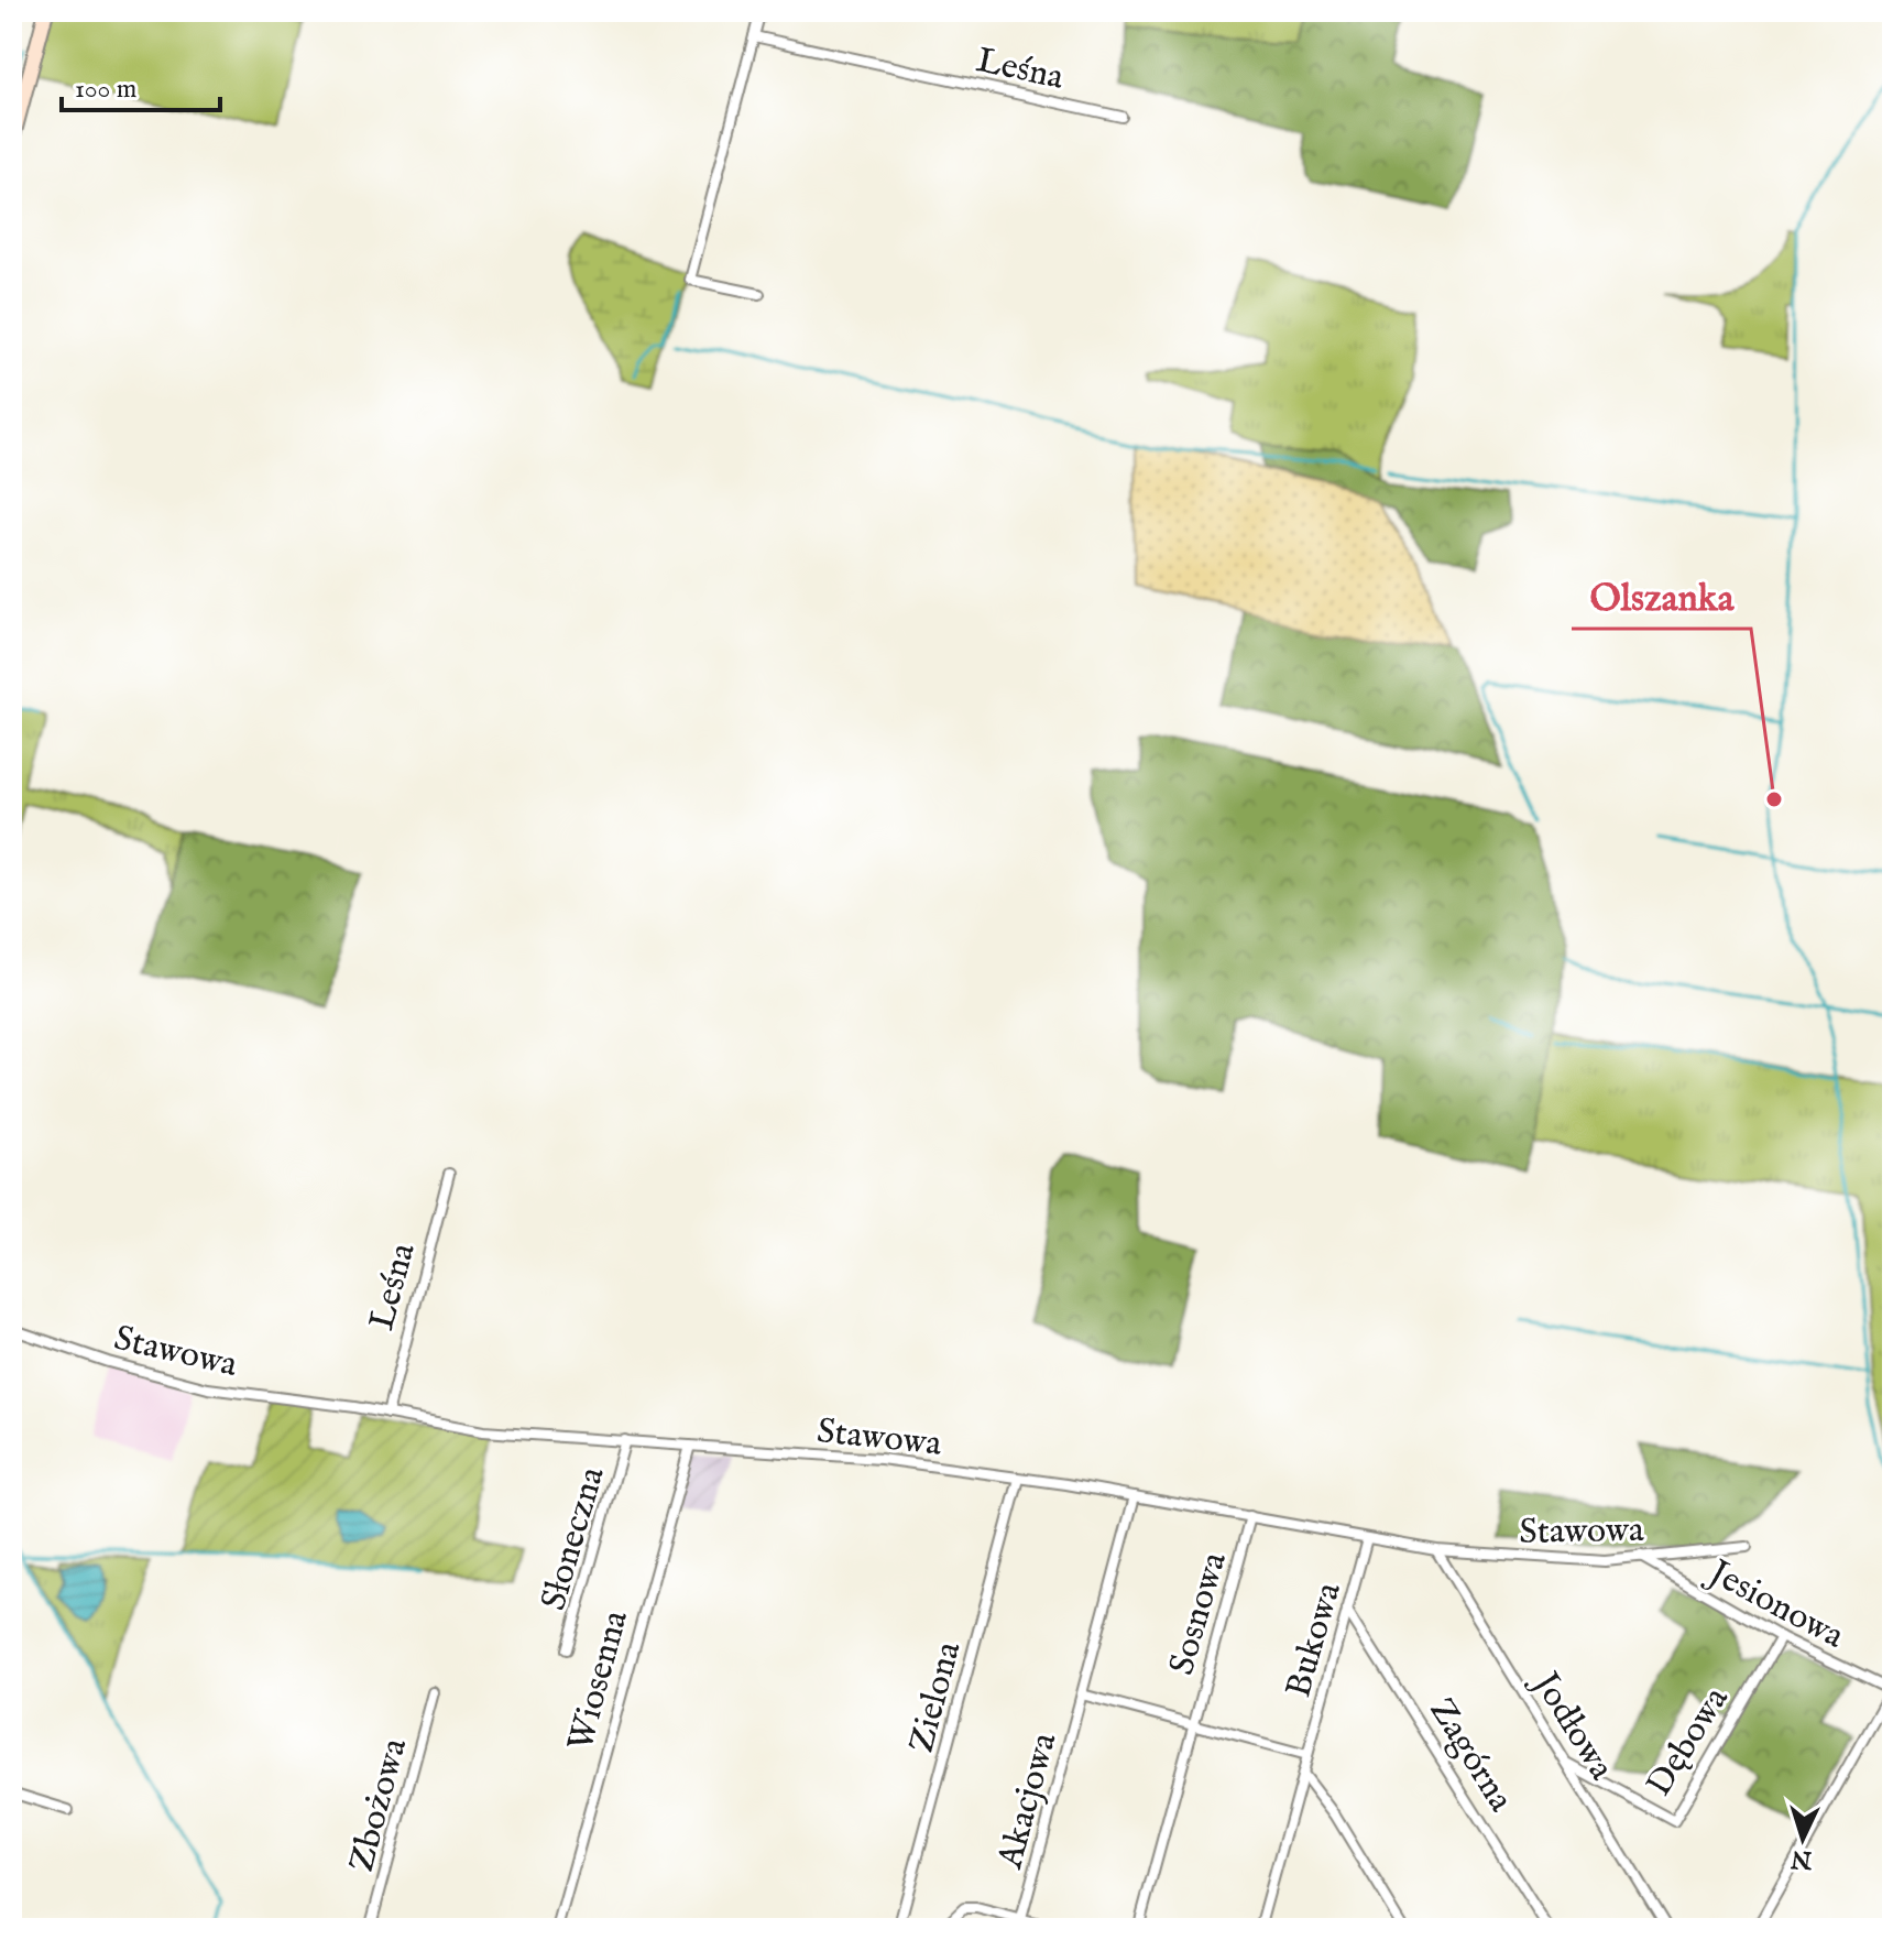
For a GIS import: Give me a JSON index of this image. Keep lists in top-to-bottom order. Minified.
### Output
{"streets":{"street":["Leśna","Stawowa","Słoneczna","Jesionowa","Sosnowa","Bukowa","Wiosenna","Zielona","Jodłowa","Dębowa","Zagórna","Akacjowa","Zbożowa"]},"crossings":[["Leśna","Stawowa"],["Stawowa","Słoneczna"],["Stawowa","Jesionowa"],["Stawowa","Sosnowa"],["Stawowa","Bukowa"],["Stawowa","Wiosenna"],["Stawowa","Zielona"],["Stawowa","Jodłowa"],["Stawowa","Akacjowa"],["Jesionowa","Dębowa"],["Sosnowa","Akacjowa"],["Bukowa","Zagórna"],["Jodłowa","Dębowa"]],"places":["Olszanka"],"scale_bar":"100 m","north":"bottom"}
